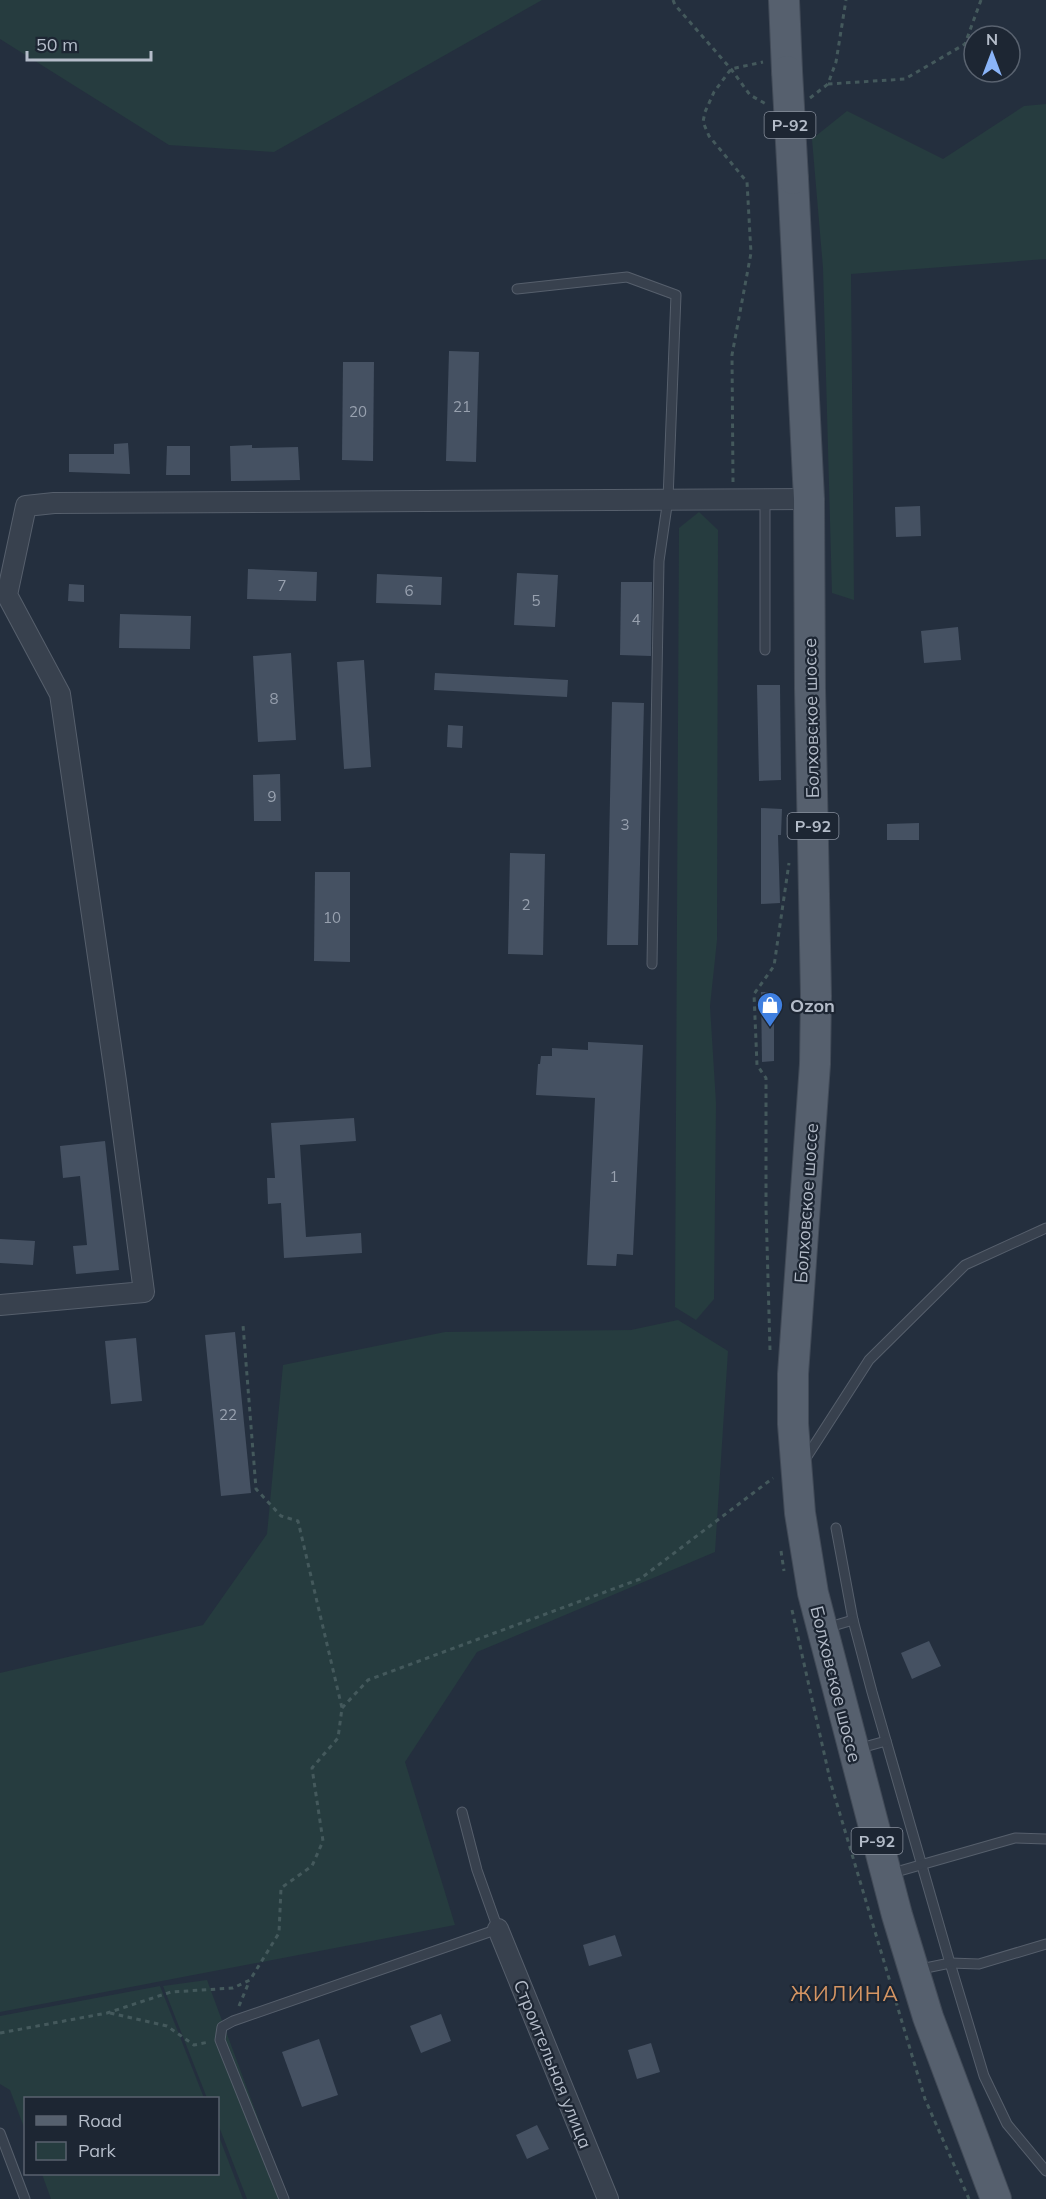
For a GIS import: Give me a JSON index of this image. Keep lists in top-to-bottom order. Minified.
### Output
{"streets":{"main road":["Р-92","Болховское шоссе"],"street":["Строительная улица"]},"crossings":[["Р-92","Болховское шоссе"]],"districts":["ЖИЛИНА"],"places":{"shop":["Ozon"]},"house_numbers":["21","20","7","6","5","4","8","9","3","2","10","1","22"],"legend":["Road","Park"],"scale_bar":"50 m","north":"top"}
